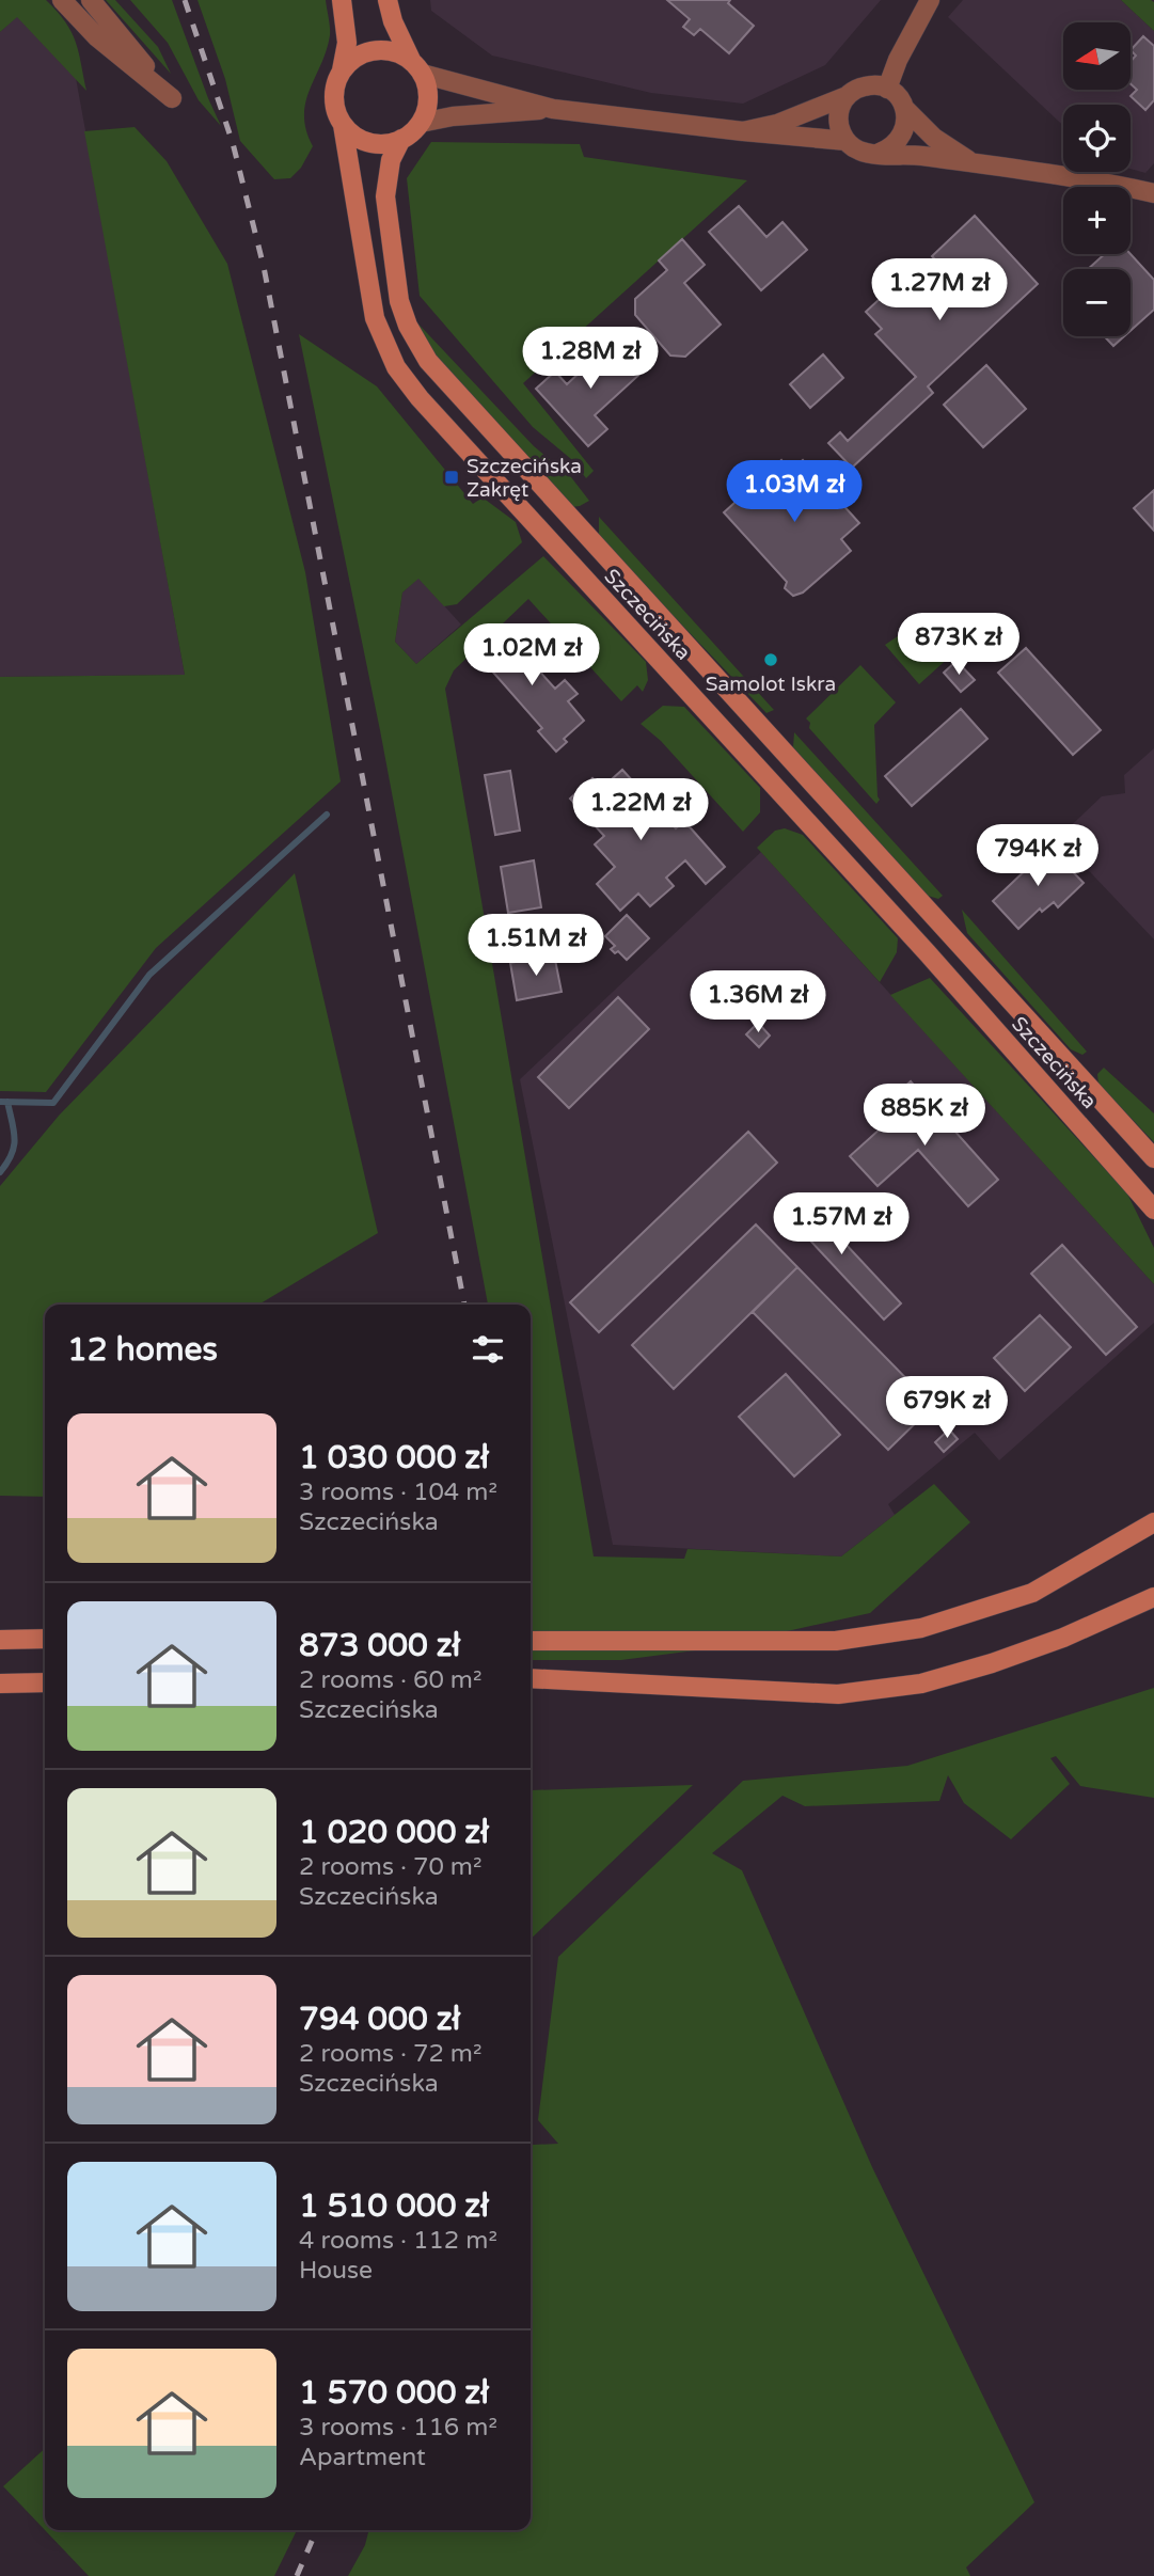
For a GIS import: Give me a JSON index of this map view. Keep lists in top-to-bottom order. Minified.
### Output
{"streets":{"main road":["Szczecińska"]},"places":{"transit":["Szczecińska Zakręt"],"other":["Samolot Iskra"]},"north":"left","page":{"map_buttons":["+","−"],"price":["1.27M zł","1.28M zł","1.03M zł","873K zł","1.02M zł","1.22M zł","794K zł","1.51M zł","1.36M zł","885K zł","1.57M zł","679K zł"],"heading":"12 homes","list":[{"name":"1 030 000 zł","note":"3 rooms · 104 m² · Szczecińska"},{"name":"873 000 zł","note":"2 rooms · 60 m² · Szczecińska"},{"name":"1 020 000 zł","note":"2 rooms · 70 m² · Szczecińska"},{"name":"794 000 zł","note":"2 rooms · 72 m² · Szczecińska"},{"name":"1 510 000 zł","note":"4 rooms · 112 m² · House"},{"name":"1 570 000 zł","note":"3 rooms · 116 m² · Apartment"}]}}
